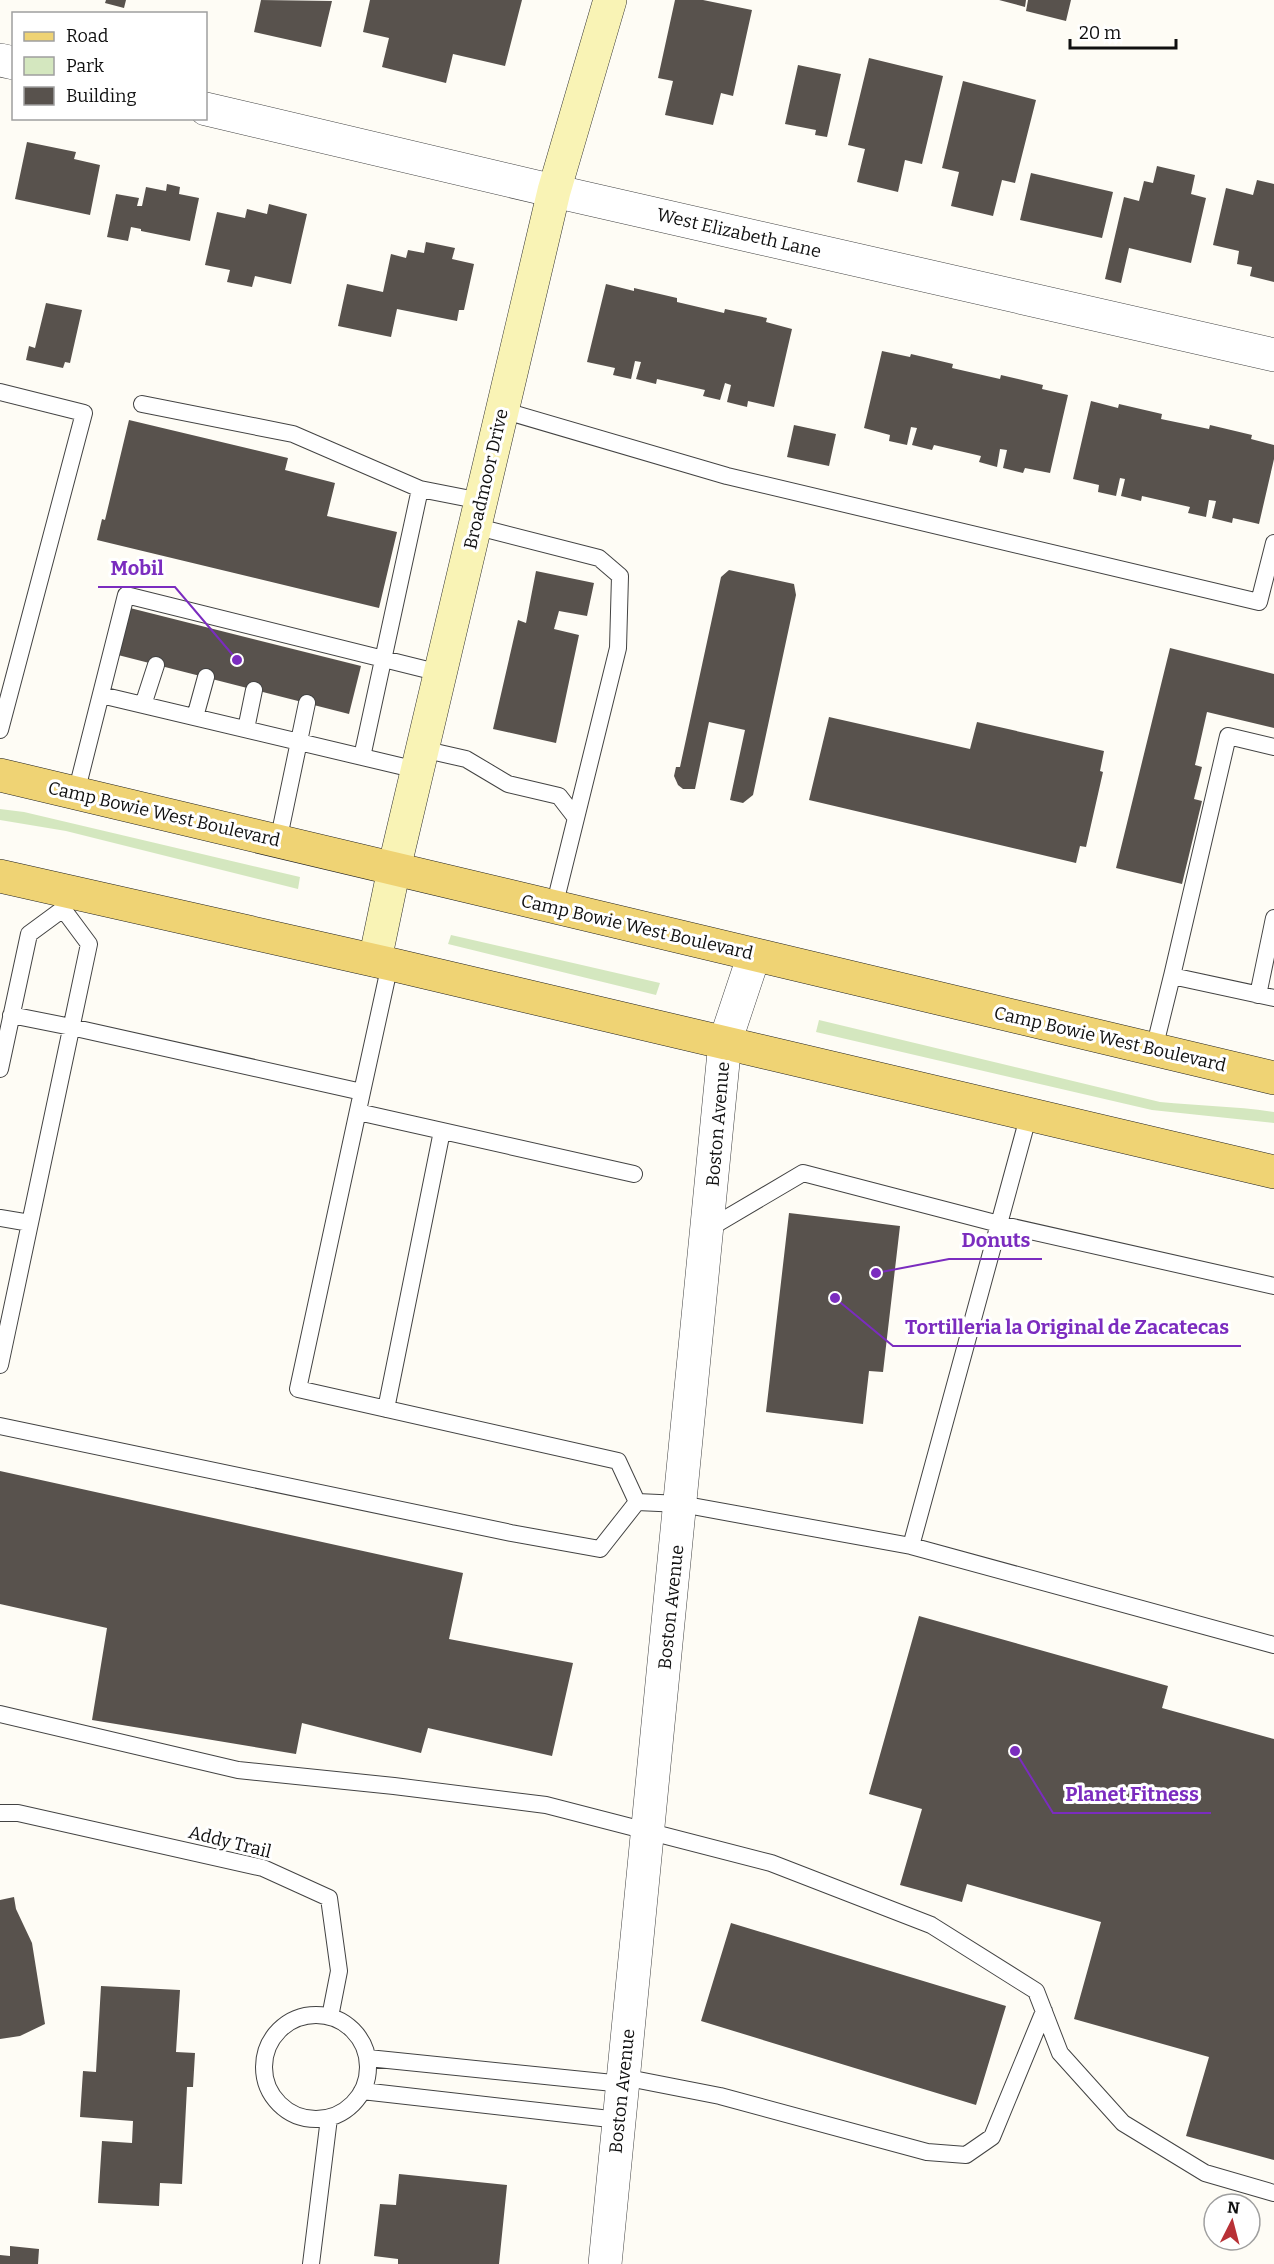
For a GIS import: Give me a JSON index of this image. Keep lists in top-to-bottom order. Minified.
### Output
{"streets":{"main road":["Camp Bowie West Boulevard"],"street":["West Elizabeth Lane","Broadmoor Drive","Boston Avenue"],"lane":["Addy Trail"]},"crossings":[["West Elizabeth Lane","Broadmoor Drive"],["Broadmoor Drive","Camp Bowie West Boulevard"],["Camp Bowie West Boulevard","Boston Avenue"]],"places":["Mobil","Donuts","Tortilleria la Original de Zacatecas","Planet Fitness"],"legend":["Road","Park","Building"],"scale_bar":"20 m","north":"top"}
